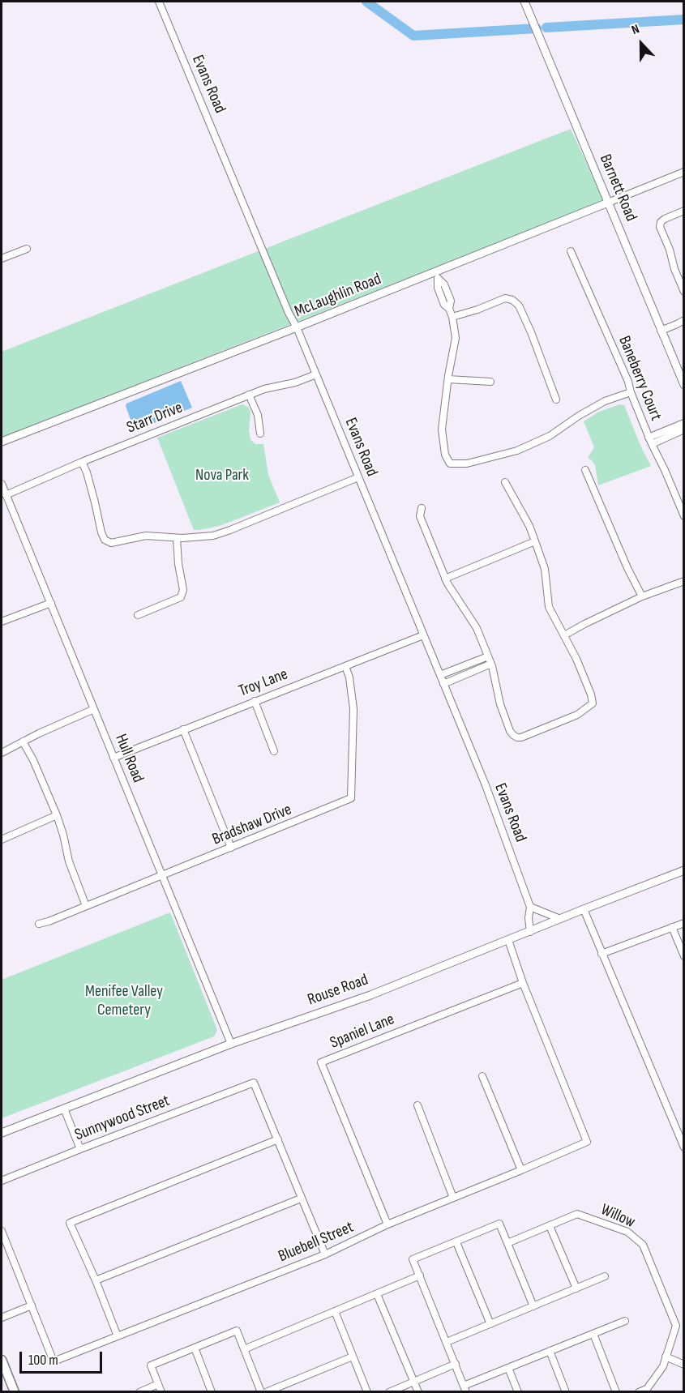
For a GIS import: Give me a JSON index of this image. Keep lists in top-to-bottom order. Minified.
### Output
{"streets":{"street":["Evans Road","Barnett Road","McLaughlin Road","Baneberry Court","Starr Drive","Troy Lane","Hull Road","Bradshaw Drive","Rouse Road","Spaniel Lane","Sunnywood Street","Willow","Bluebell Street"]},"crossings":[["Evans Road","McLaughlin Road"],["Evans Road","Starr Drive"],["Evans Road","Troy Lane"],["Evans Road","Rouse Road"],["Barnett Road","McLaughlin Road"],["Starr Drive","Hull Road"],["Troy Lane","Hull Road"],["Troy Lane","Bradshaw Drive"],["Hull Road","Bradshaw Drive"],["Hull Road","Rouse Road"],["Spaniel Lane","Bluebell Street"]],"parks":["Nova Park","Menifee Valley Cemetery"],"scale_bar":"100 m","north":"top"}
